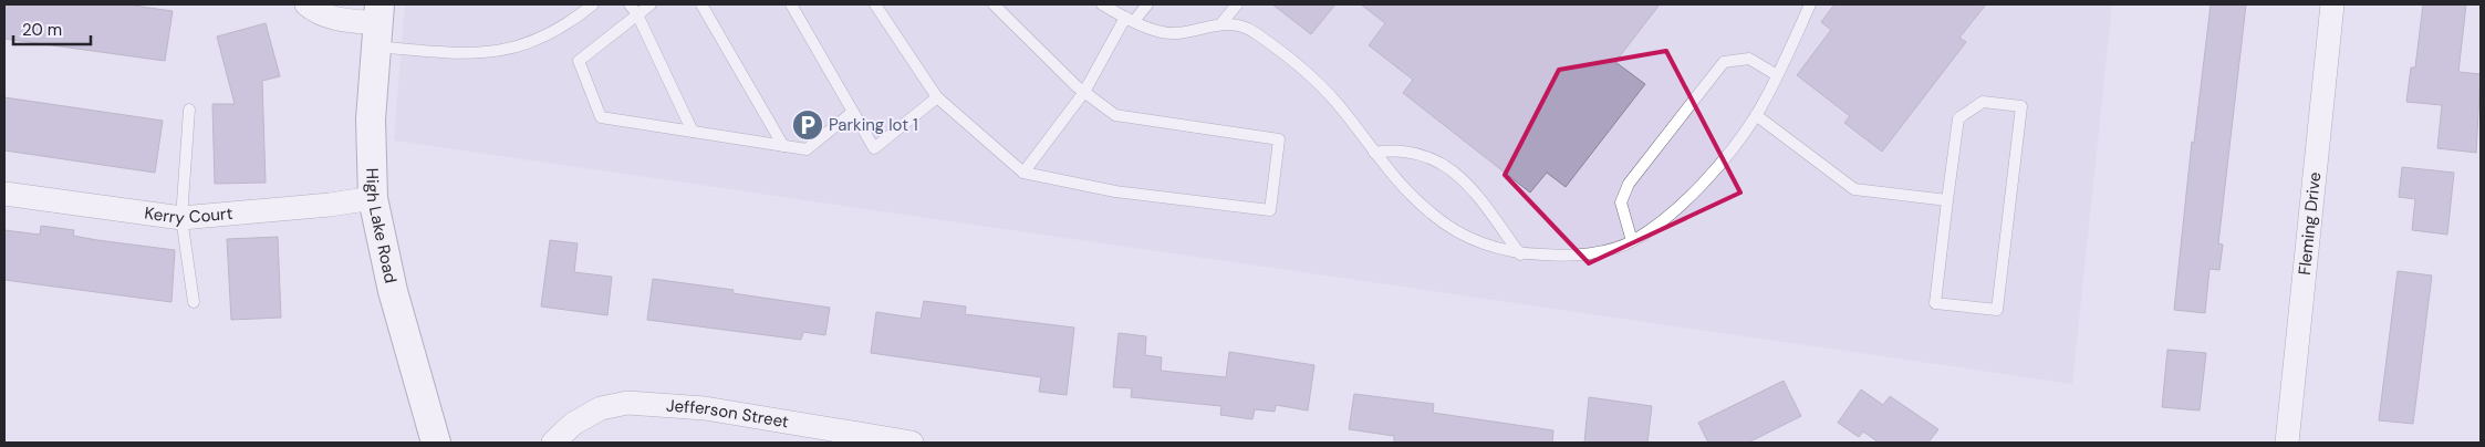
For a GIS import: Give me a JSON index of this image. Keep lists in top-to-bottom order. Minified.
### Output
{"streets":{"street":["Kerry Court","Fleming Drive","High Lake Road","Jefferson Street"]},"crossings":[["Kerry Court","High Lake Road"]],"places":{"parking":["Parking lot 1"]},"scale_bar":"20 m"}
